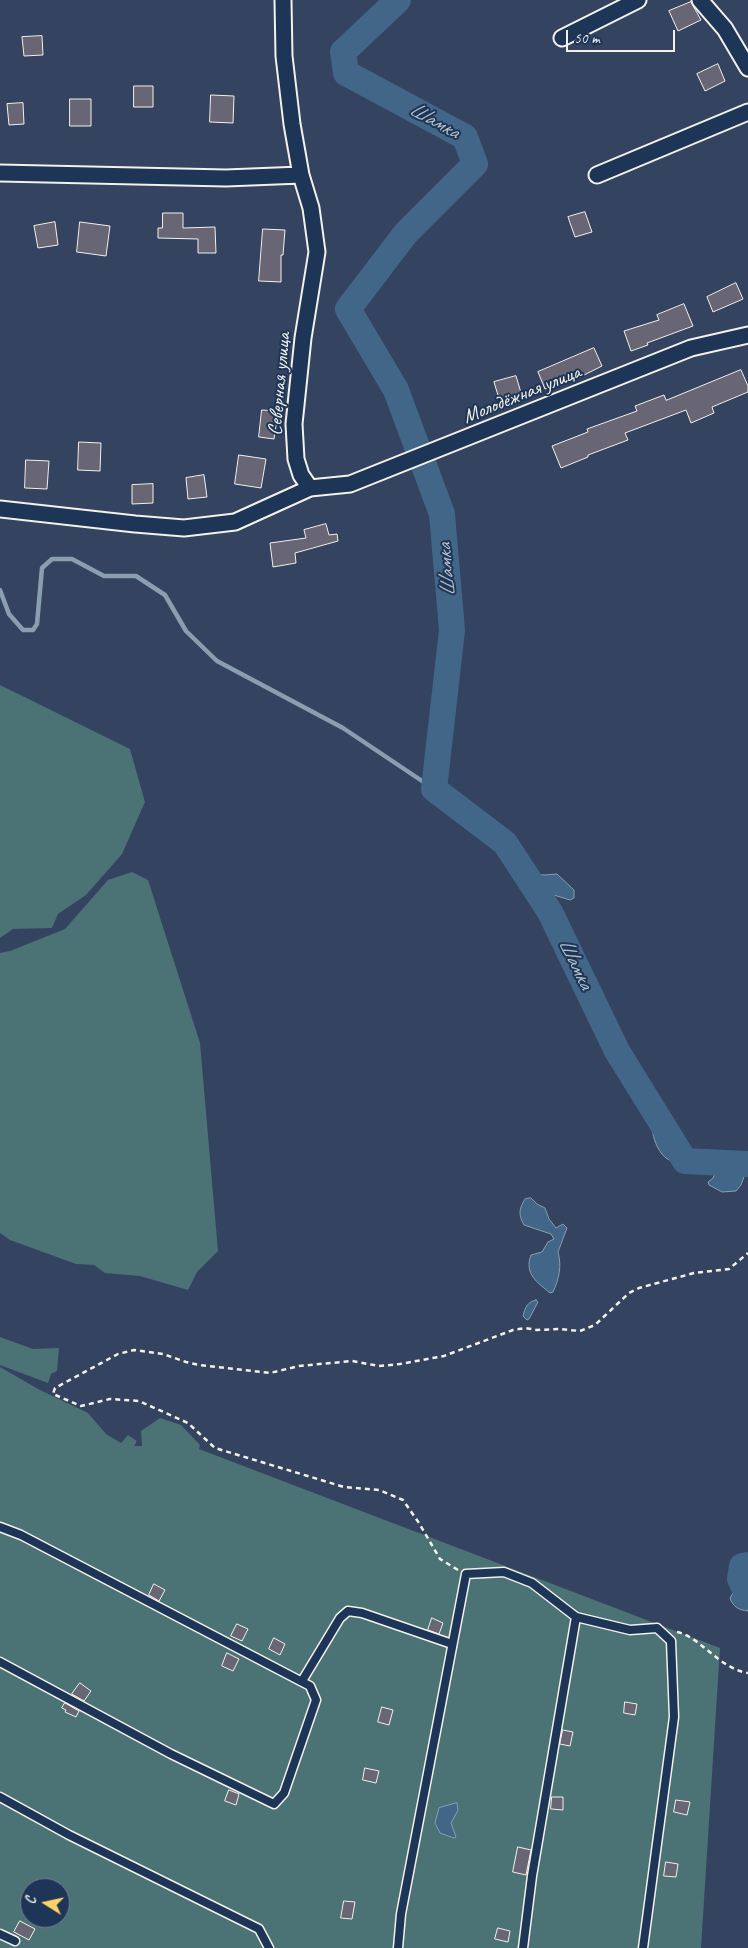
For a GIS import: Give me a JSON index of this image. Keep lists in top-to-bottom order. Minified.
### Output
{"streets":{"street":["Северная улица","Молодёжная улица"]},"crossings":[["Северная улица","Молодёжная улица"]],"water":["Шамка"],"scale_bar":"50 m","north":"left"}
